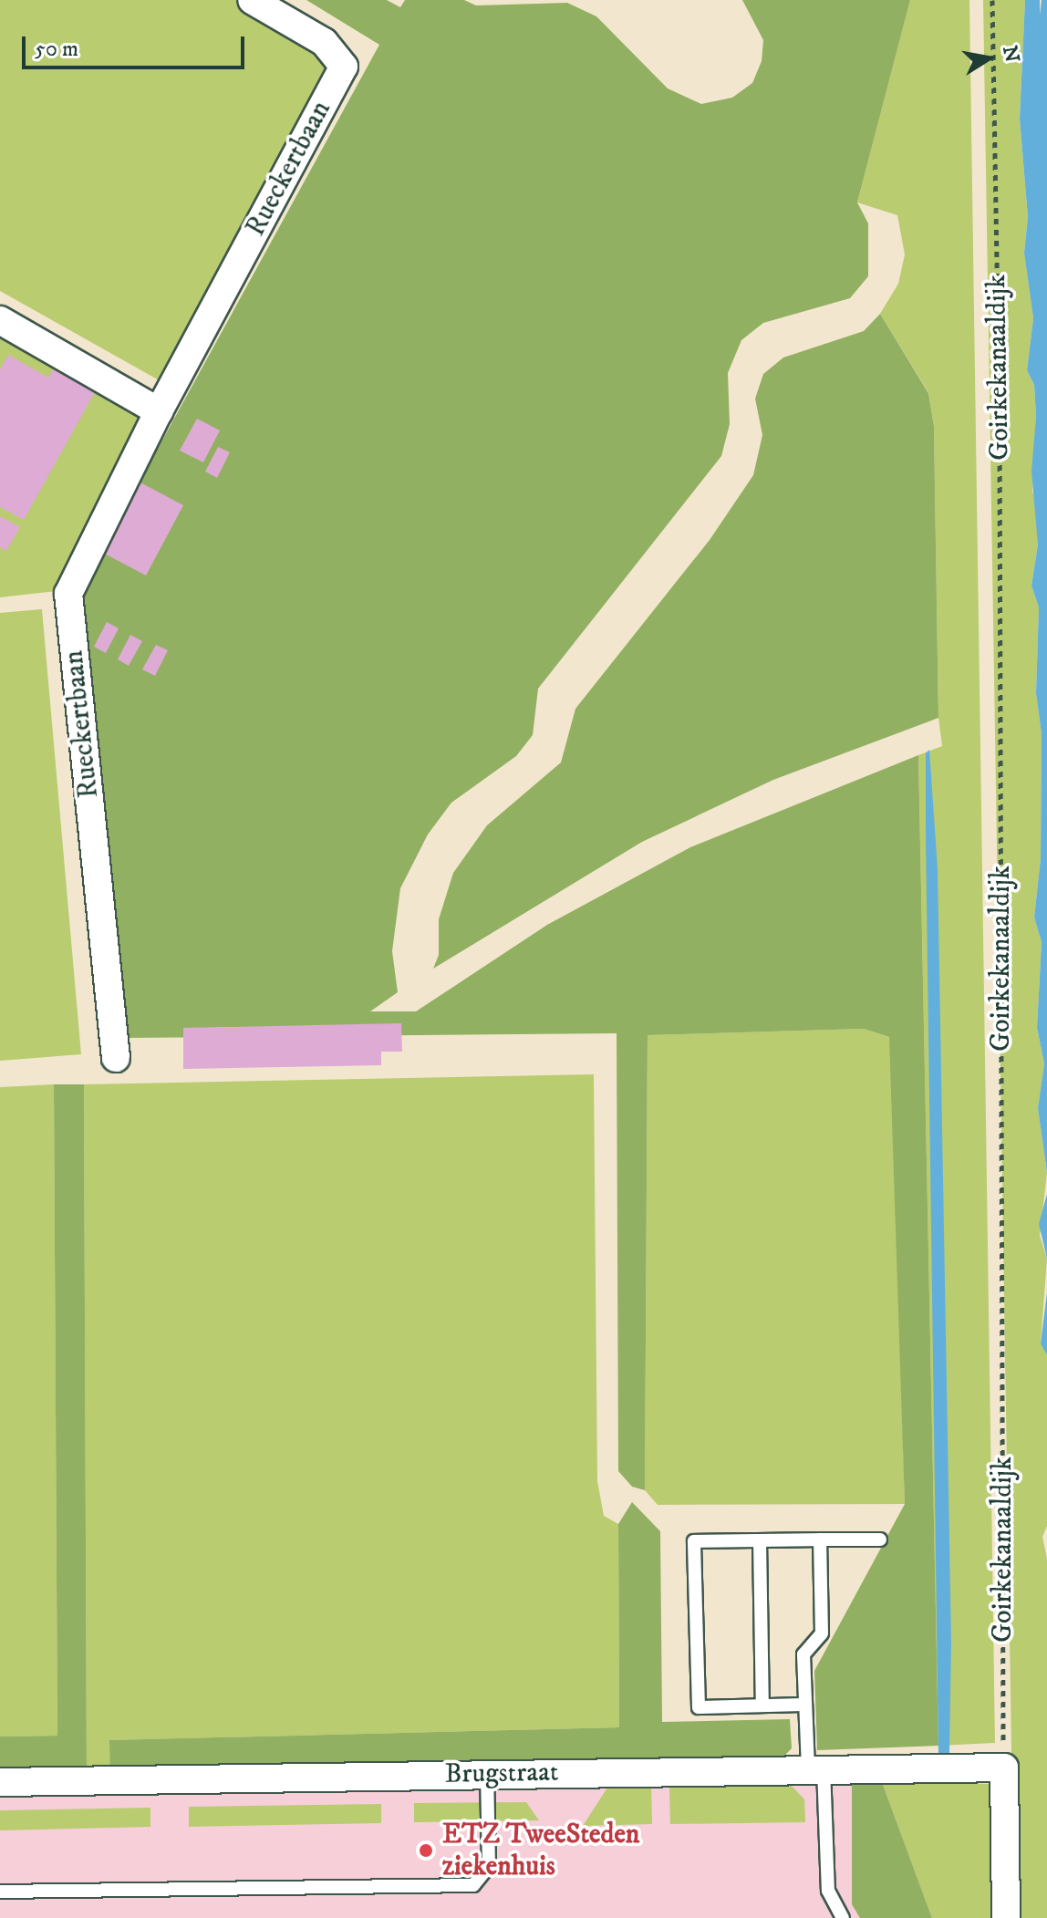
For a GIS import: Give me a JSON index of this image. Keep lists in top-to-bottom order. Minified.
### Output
{"streets":{"street":["Rueckertbaan","Brugstraat"],"path":["Goirkekanaaldijk"]},"crossings":[["Goirkekanaaldijk","Brugstraat"]],"places":["ETZ TweeSteden ziekenhuis"],"scale_bar":"50 m","north":"right"}
